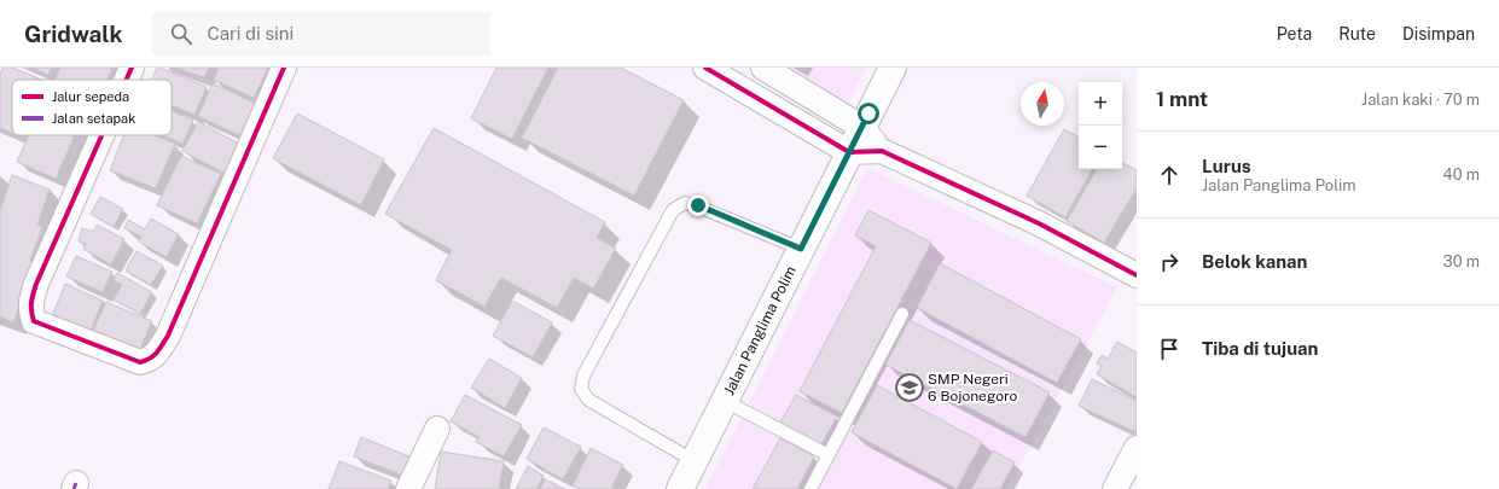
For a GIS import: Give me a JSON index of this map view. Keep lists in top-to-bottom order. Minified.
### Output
{"streets":{"main road":["Jalan Panglima Polim"]},"places":{"school or university":["SMP Negeri 6 Bojonegoro"]},"legend":["Jalur sepeda","Jalan setapak"],"north":"top","page":{"header":"Gridwalk","search":"Cari di sini","nav":["Peta","Rute","Disimpan"],"heading":["1 mnt","Jalan kaki · 70 m"],"map_buttons":["+","−"],"list":[["Lurus","Jalan Panglima Polim","40 m"],["Belok kanan","30 m"],"Tiba di tujuan"]}}
